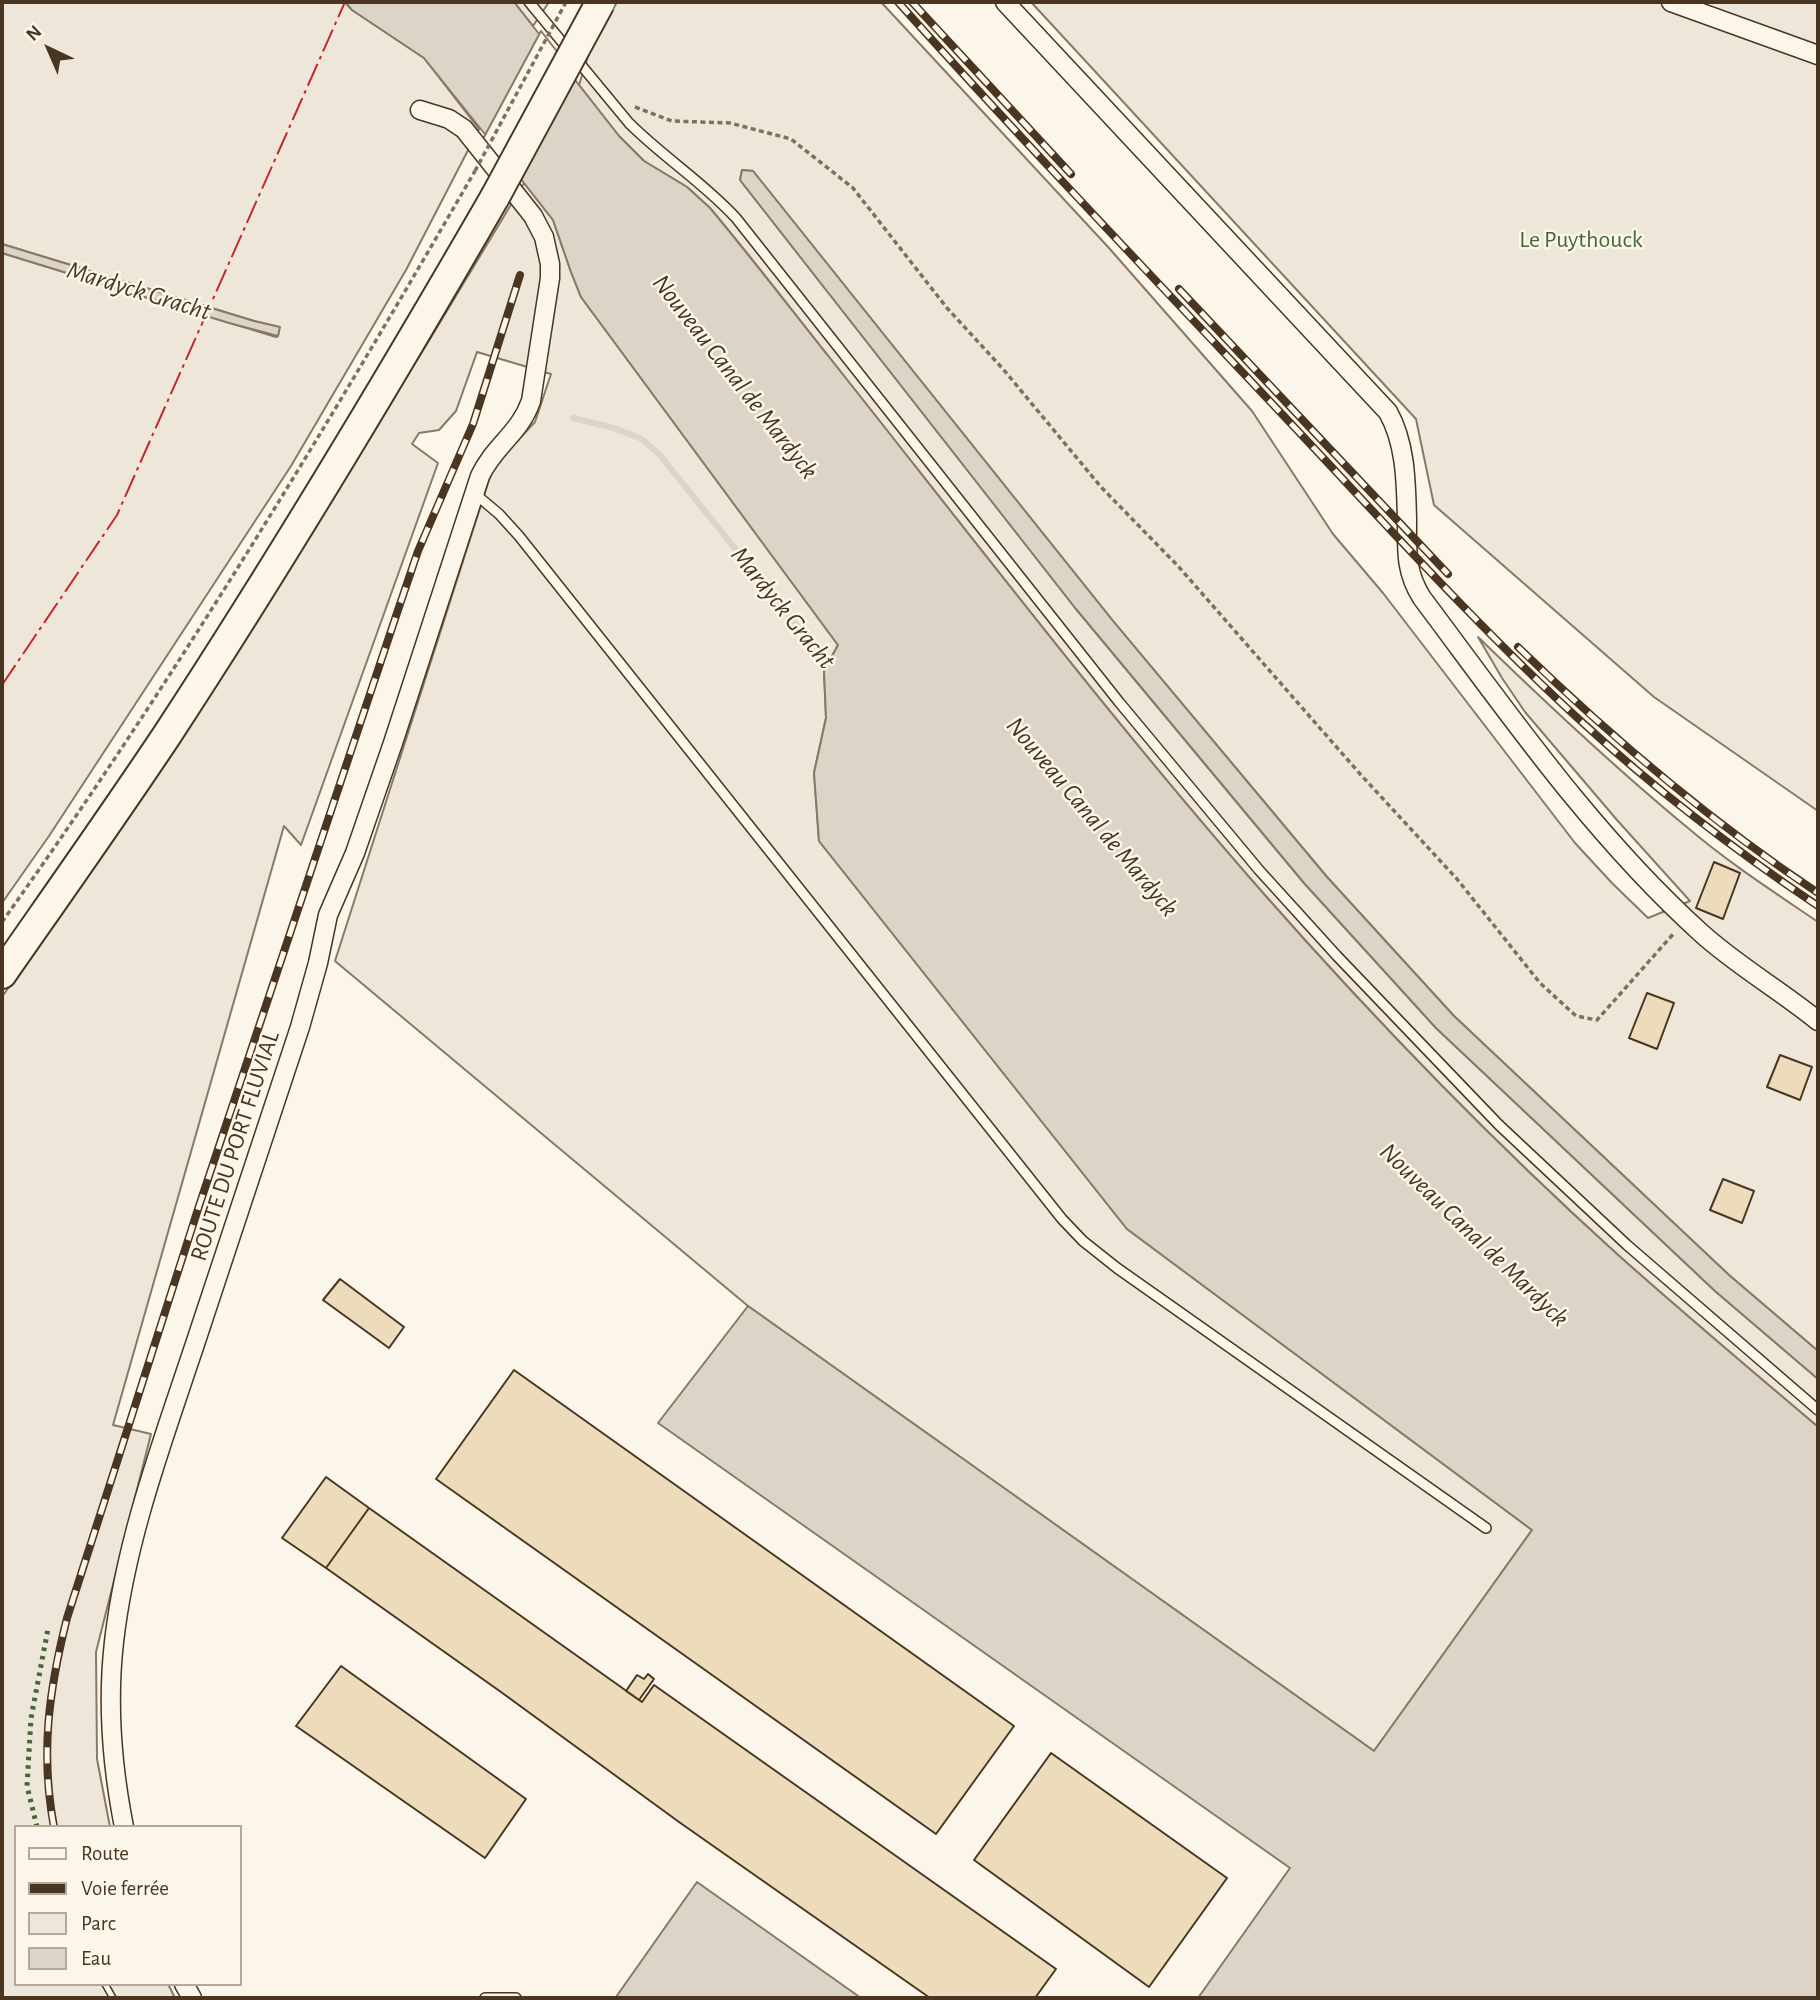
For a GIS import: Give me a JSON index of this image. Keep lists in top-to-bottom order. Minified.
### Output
{"streets":{"street":["ROUTE DU PORT FLUVIAL"]},"water":["Mardyck Gracht","Nouveau Canal de Mardyck"],"parks":["Le Puythouck"],"legend":["Route","Voie ferrée","Parc","Eau"],"north":"top left"}
